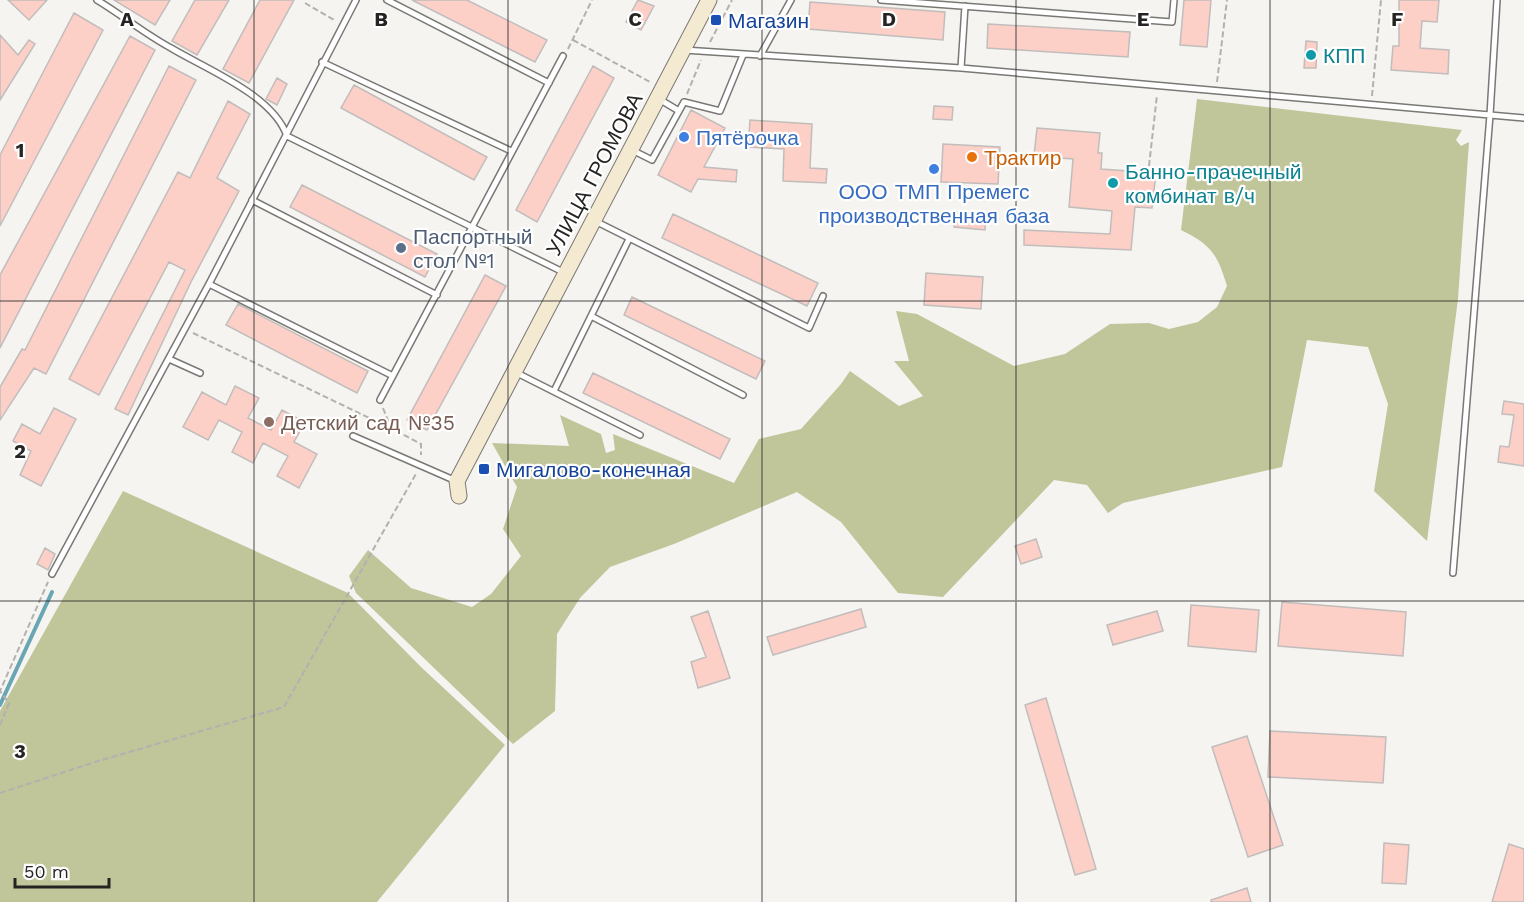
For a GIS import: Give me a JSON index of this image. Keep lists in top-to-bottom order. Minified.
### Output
{"streets":{"street":["УЛИЦА ГРОМОВА"]},"places":{"transit":["Магазин","Мигалово-конечная"],"other":["КПП","Пятёрочка","Трактир","ООО ТМП Премегс производственная база","Банно-прачечный комбинат в/ч","Паспортный стол №1","Детский сад №35"]},"scale_bar":"50 m","grid":{"columns":["A","B","C","D","E","F"],"rows":["1","2","3"]}}
